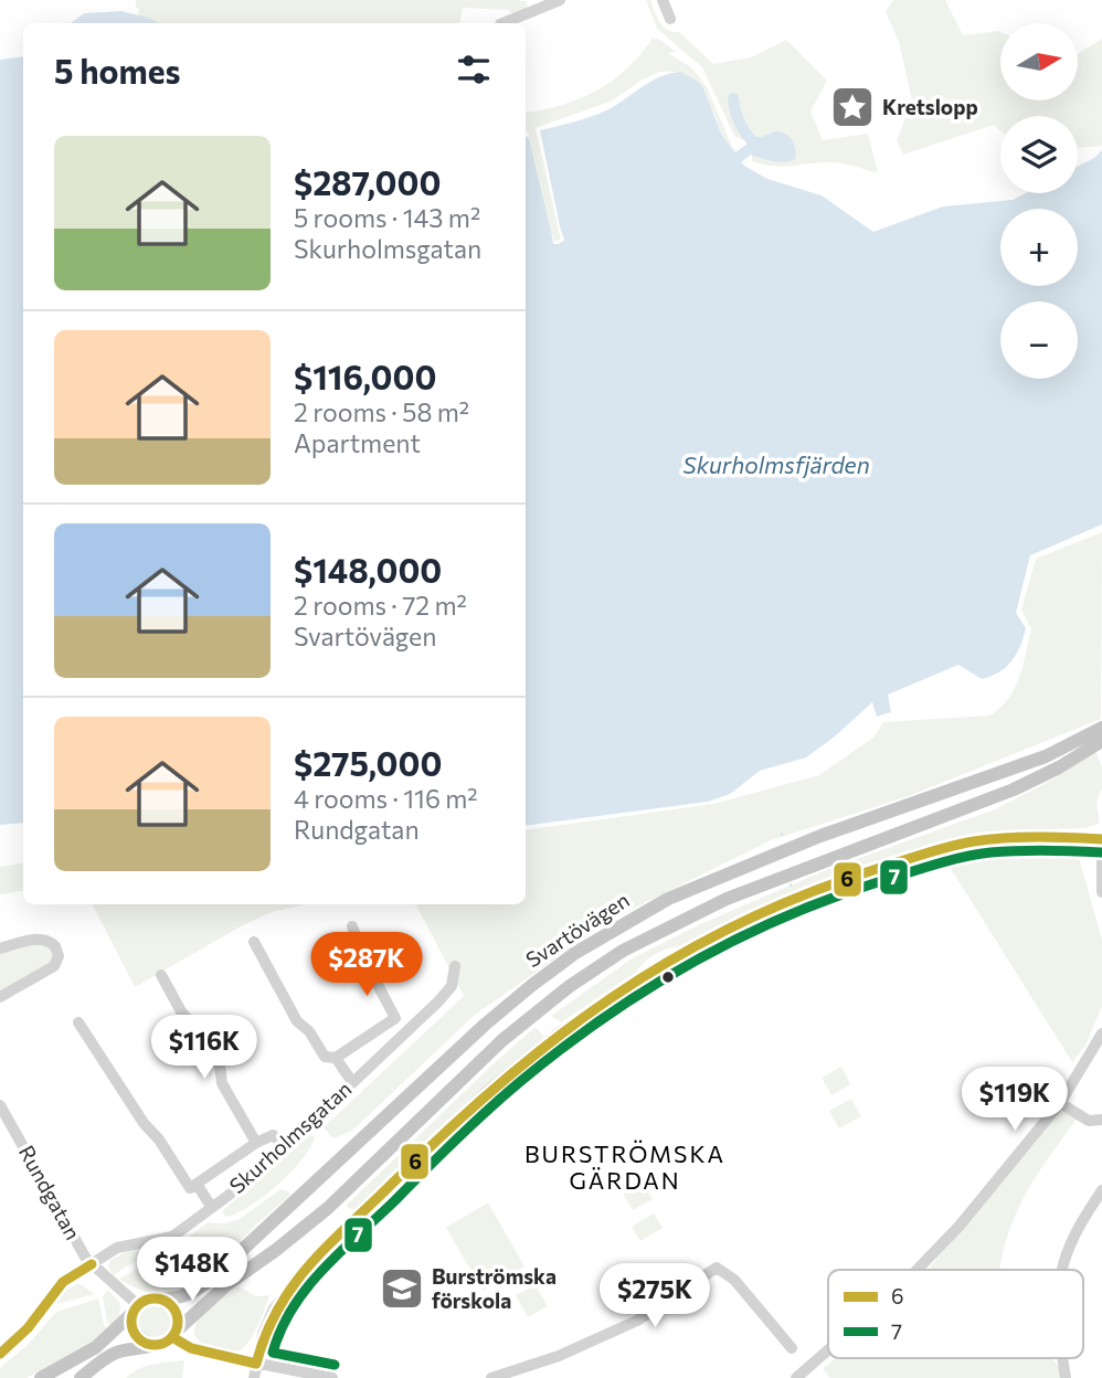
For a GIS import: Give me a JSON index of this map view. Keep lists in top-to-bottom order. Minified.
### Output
{"streets":{"main road":["Svartövägen"],"street":["Skurholmsgatan","Rundgatan"]},"crossings":[["Svartövägen","Rundgatan"],["Skurholmsgatan","Rundgatan"]],"districts":["BURSTRÖMSKA GÄRDAN"],"water":["Skurholmsfjärden"],"places":{"place":["Kretslopp"],"school or university":["Burströmska förskola"]},"lines":["transit line 6","transit line 7"],"legend":["6","7"],"north":"right","page":{"map_buttons":["+","−"],"heading":"5 homes","list":[{"name":"$287,000","note":"5 rooms · 143 m² · Skurholmsgatan"},{"name":"$116,000","note":"2 rooms · 58 m² · Apartment"},{"name":"$148,000","note":"2 rooms · 72 m² · Svartövägen"},{"name":"$275,000","note":"4 rooms · 116 m² · Rundgatan"}],"price":["$287K","$116K","$119K","$148K","$275K"]}}
